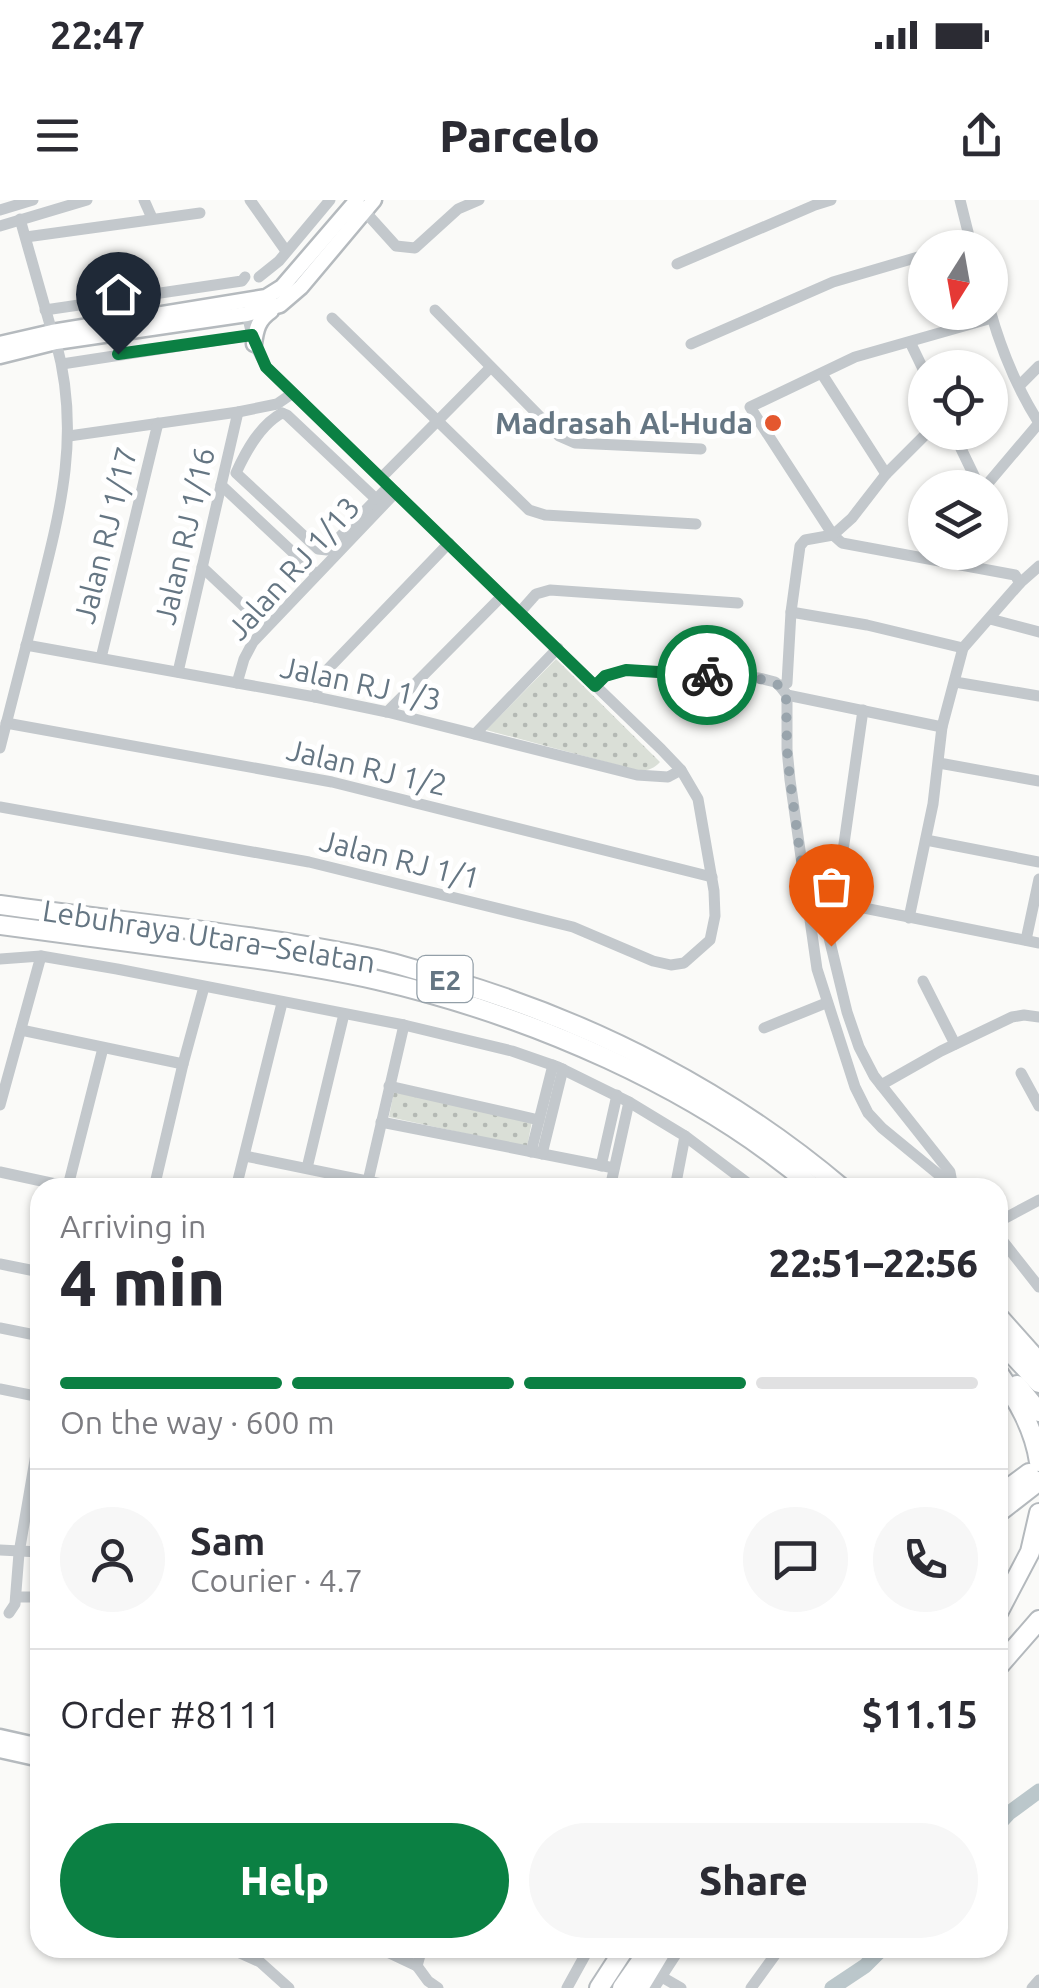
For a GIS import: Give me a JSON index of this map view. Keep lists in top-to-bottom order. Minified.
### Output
{"streets":{"highway":["Lebuhraya Utara–Selatan","E2"],"street":["Jalan RJ 1/17","Jalan RJ 1/16","Jalan RJ 1/13","Jalan RJ 1/3","Jalan RJ 1/2","Jalan RJ 1/1"]},"crossings":[["Jalan RJ 1/17","Jalan RJ 1/3"],["Jalan RJ 1/16","Jalan RJ 1/3"],["Jalan RJ 1/13","Jalan RJ 1/3"],["Jalan RJ 1/2","Jalan RJ 1/1"]],"places":["Madrasah Al-Huda"],"north":"bottom","page":{"status":"22:47","header":"Parcelo","heading":["4 min","Arriving in","22:51–22:56"],"panel":["Sam","Courier · 4.7","Order #8111","$11.15"],"bar":"On the way · 600 m","buttons":["Help","Share"]}}
